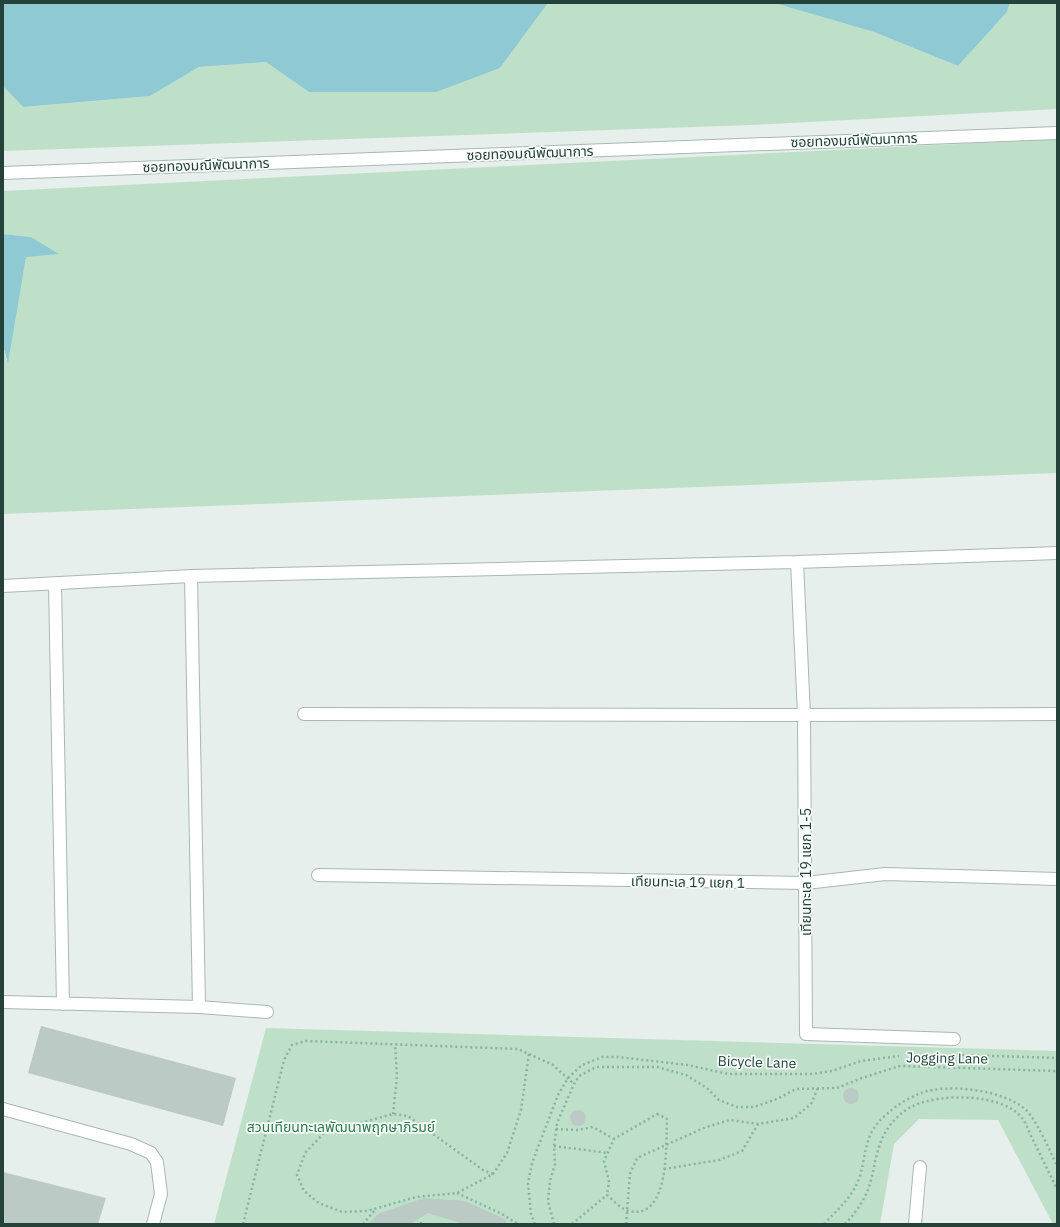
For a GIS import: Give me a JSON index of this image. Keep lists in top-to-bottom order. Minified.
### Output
{"streets":{"street":["ซอยทองมณีพัฒนาการ","เทียนทะเล 19 แยก 1-5","เทียนทะเล 19 แยก 1"],"path":["Jogging Lane","Bicycle Lane"]},"crossings":[["เทียนทะเล 19 แยก 1-5","เทียนทะเล 19 แยก 1"]],"parks":["สวนเทียนทะเลพัฒนาพฤกษาภิรมย์"]}
